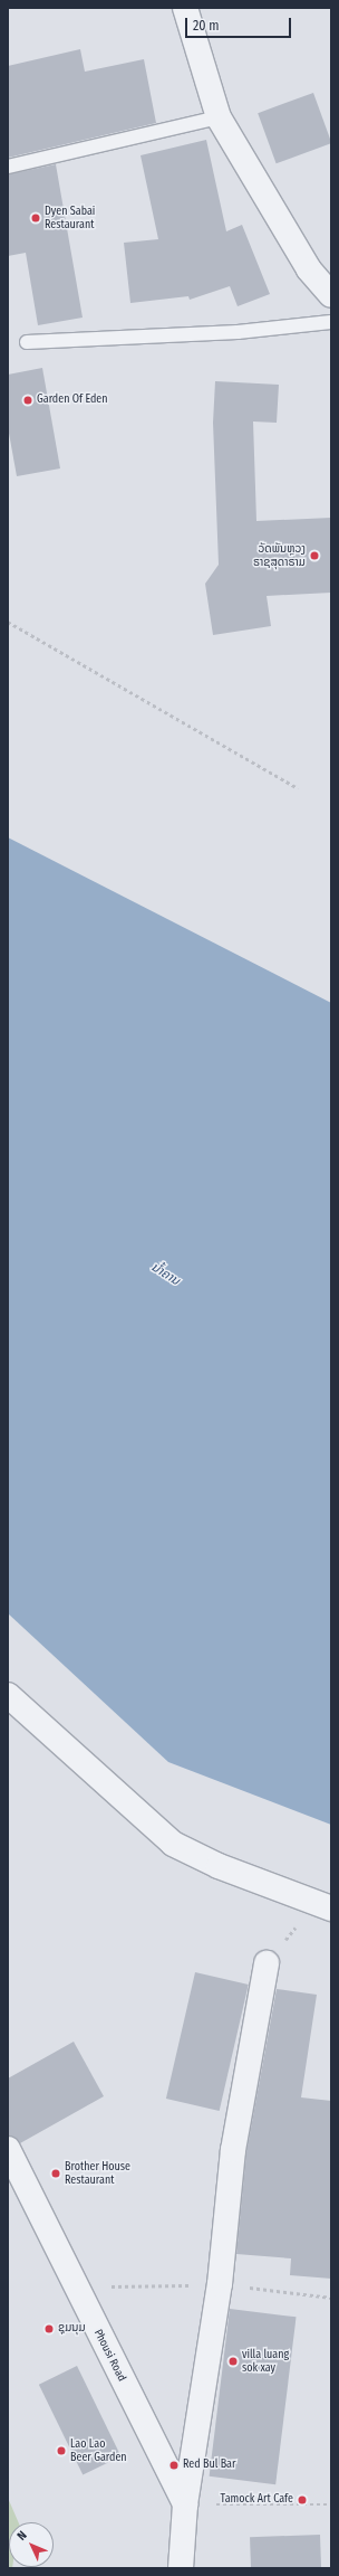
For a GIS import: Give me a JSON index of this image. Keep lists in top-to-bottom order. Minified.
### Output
{"streets":{"street":["Phousi Road"]},"water":["ນ້ຳຄານ"],"places":["Dyen Sabai Restaurant","Garden Of Eden","ວັດພັນຫຼວງ ຣາຊສຸດາຣາມ","Brother House Restaurant","ຊຸມນຸມ","villa luang sok xay","Lao Lao Beer Garden","Red Bul Bar","Tamock Art Cafe"],"scale_bar":"20 m","north":"top left"}
